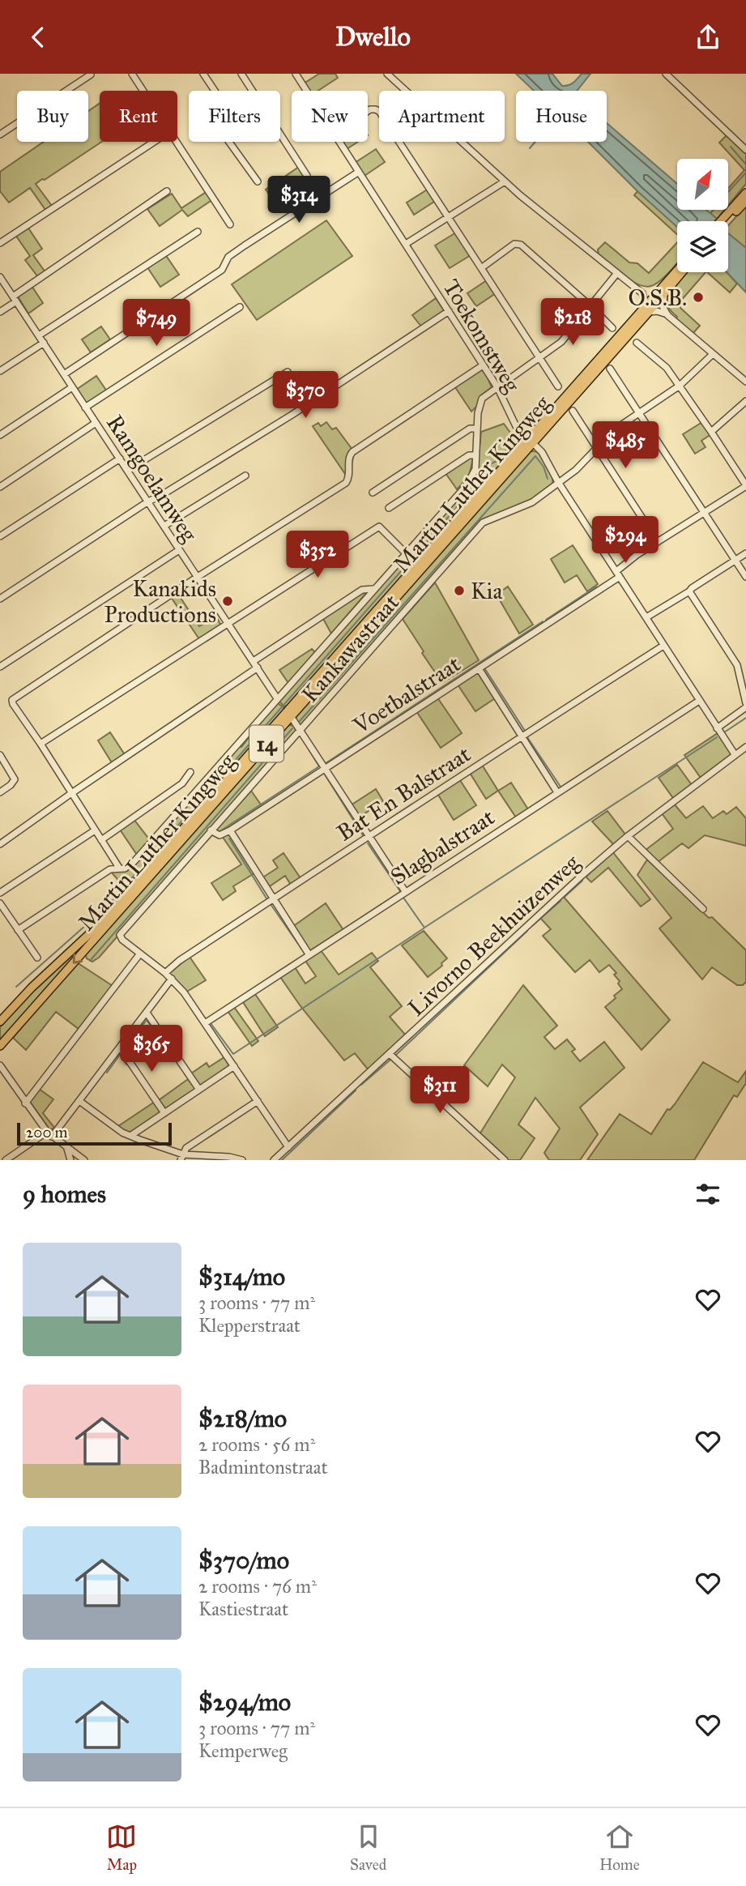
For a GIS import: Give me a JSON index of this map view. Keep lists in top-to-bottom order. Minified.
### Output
{"streets":{"main road":["Martin Luther Kingweg","14"],"street":["Toekomstweg","Ramgoelamweg","Kankawastraat","Voetbalstraat","Bat En Balstraat","Slagbalstraat","Livorno Beekhuizenweg"]},"crossings":[["Toekomstweg","Martin Luther Kingweg"],["Toekomstweg","Kankawastraat"],["Toekomstweg","Voetbalstraat"],["Toekomstweg","Bat En Balstraat"],["Toekomstweg","Slagbalstraat"],["Toekomstweg","Livorno Beekhuizenweg"],["Martin Luther Kingweg","14"]],"places":["O.S.B.","Kia","Kanakids Productions"],"scale_bar":"200 m","north":"top right","page":{"header":"Dwello","chip":["Buy","Rent","Filters","New","Apartment","House"],"price":["$314","$218","$749","$370","$485","$294","$352","$365","$311"],"scale":"200 m","heading":"9 homes","list":[{"name":"$314/mo","note":"3 rooms · 77 m² · Klepperstraat"},{"name":"$218/mo","note":"2 rooms · 56 m² · Badmintonstraat"},{"name":"$370/mo","note":"2 rooms · 76 m² · Kastiestraat"},{"name":"$294/mo","note":"3 rooms · 77 m² · Kemperweg"}],"tabs":["Map","Saved","Home"]}}
